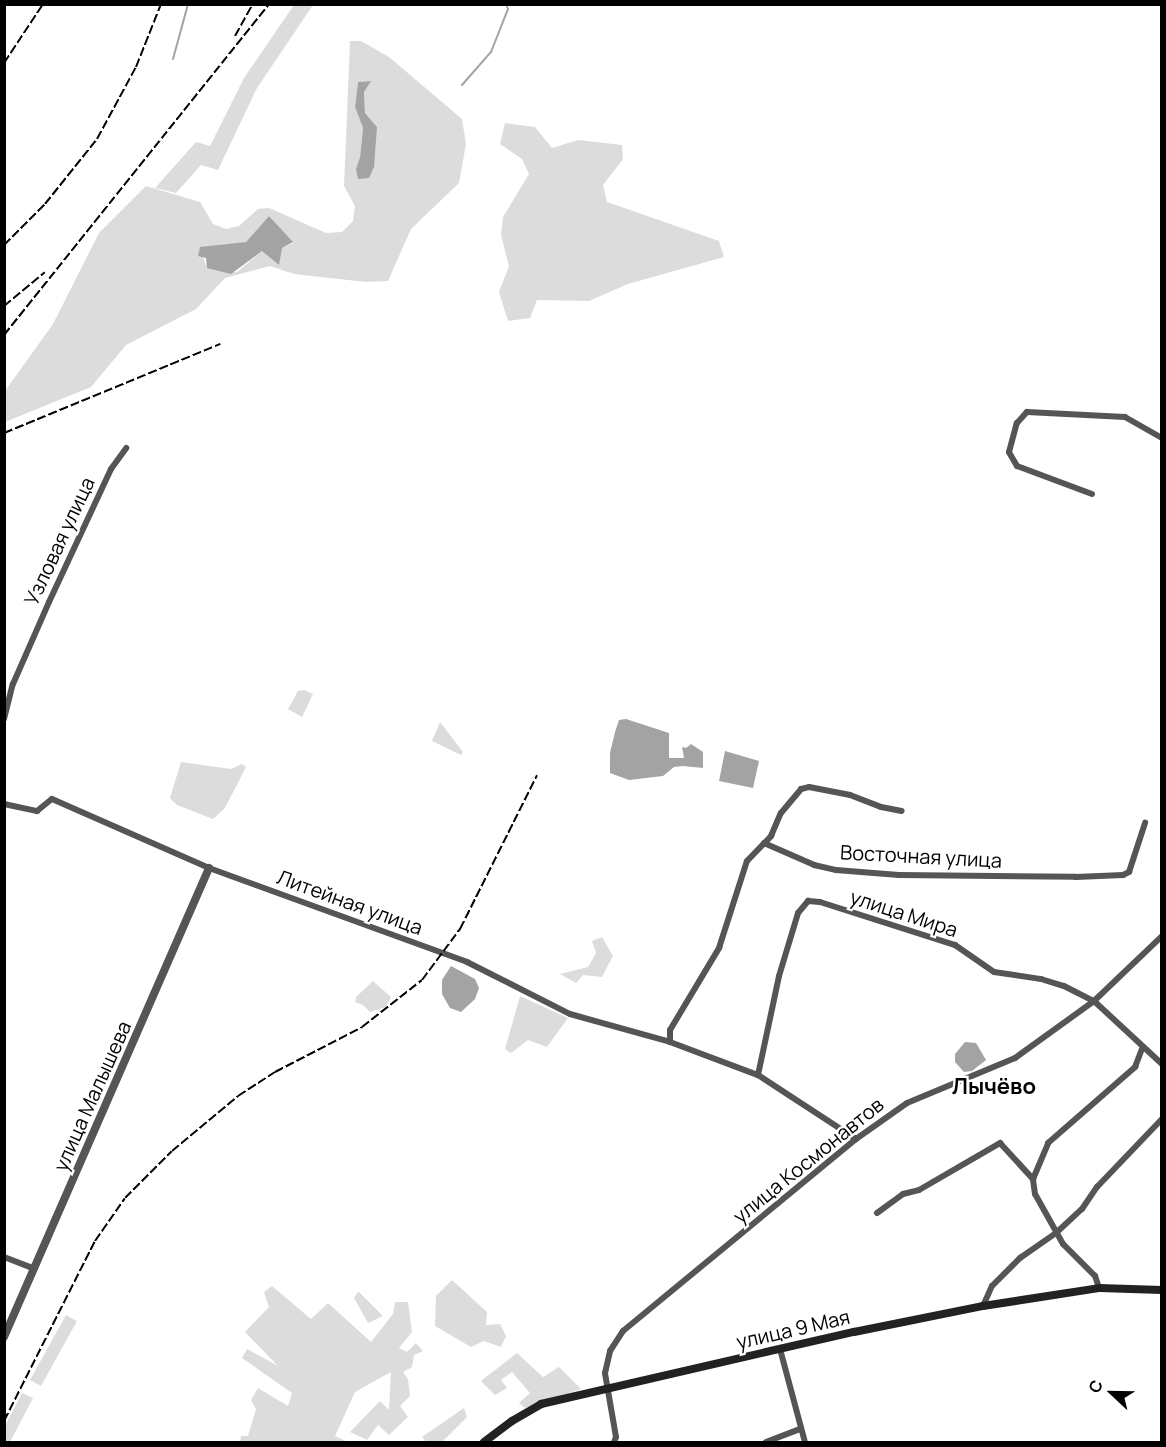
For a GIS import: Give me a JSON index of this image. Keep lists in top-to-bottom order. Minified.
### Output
{"streets":{"main road":["улица 9 Мая"],"street":["Узловая улица","Восточная улица","Литейная улица","улица Мира","улица Малышева","улица Космонавтов"]},"crossings":[["Литейная улица","улица Мира"],["Литейная улица","улица Малышева"],["Литейная улица","улица Космонавтов"],["улица Мира","улица Космонавтов"],["улица Космонавтов","улица 9 Мая"]],"districts":["Лычёво"],"north":"left"}
